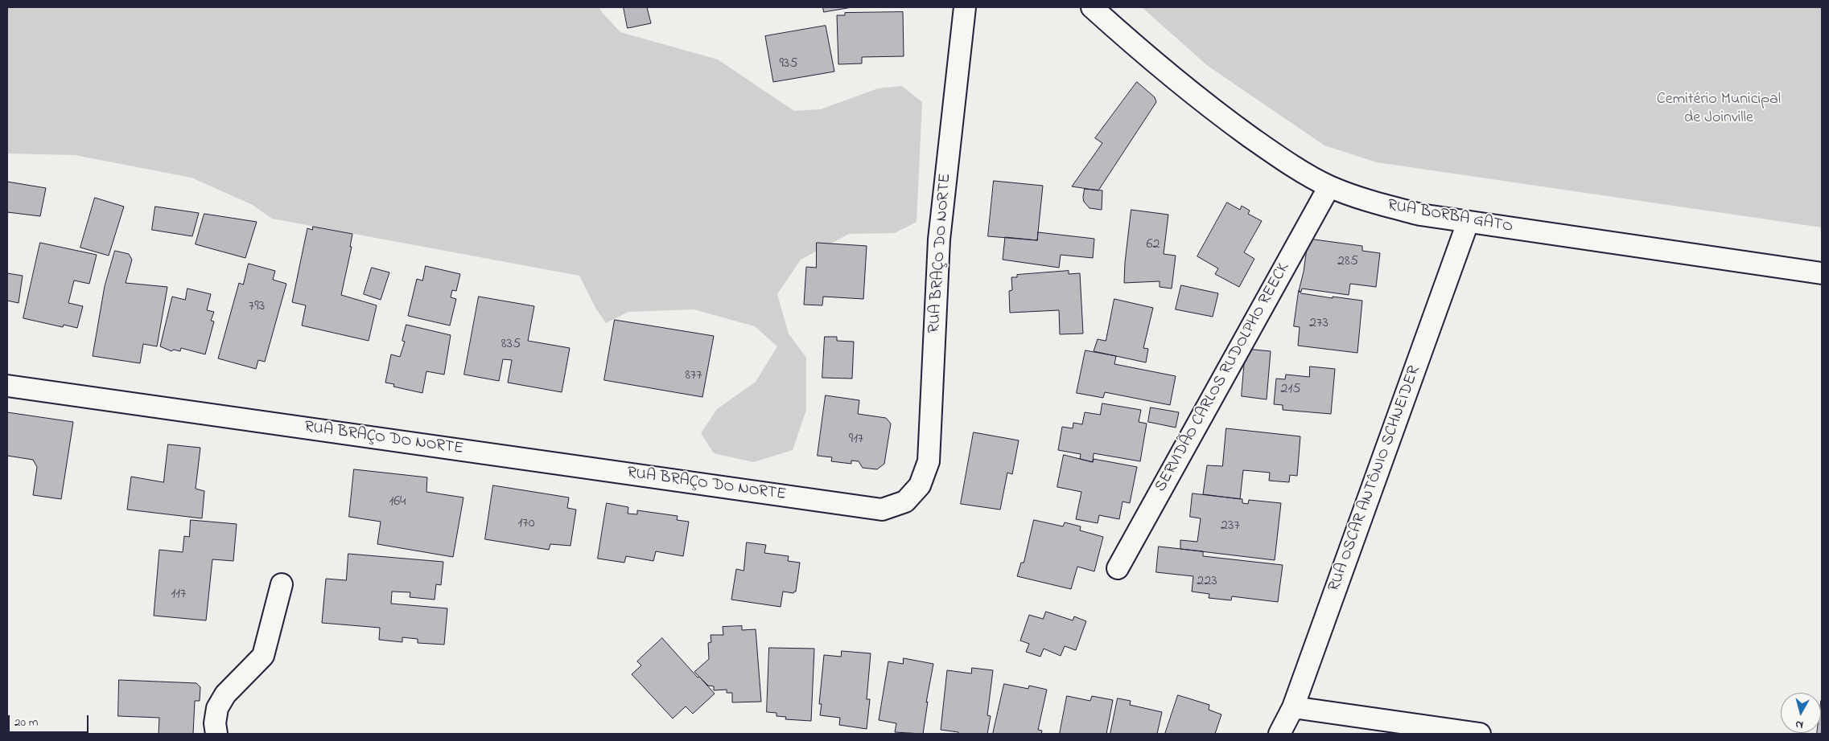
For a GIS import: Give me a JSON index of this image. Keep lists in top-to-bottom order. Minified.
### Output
{"streets":{"street":["RUA BORBA GATO","RUA BRAÇO DO NORTE","SERVIDÃO CARLOS RUDOLPHO REECK","RUA OSCAR ANTÔNIO SCHNEIDER"]},"crossings":[["RUA BORBA GATO","SERVIDÃO CARLOS RUDOLPHO REECK"],["RUA BORBA GATO","RUA OSCAR ANTÔNIO SCHNEIDER"]],"parks":["Cemitério Municipal de Joinville"],"house_numbers":["935","62","285","793","273","835","877","215","917","164","170","237","223","117"],"scale_bar":"20 m","north":"bottom"}
